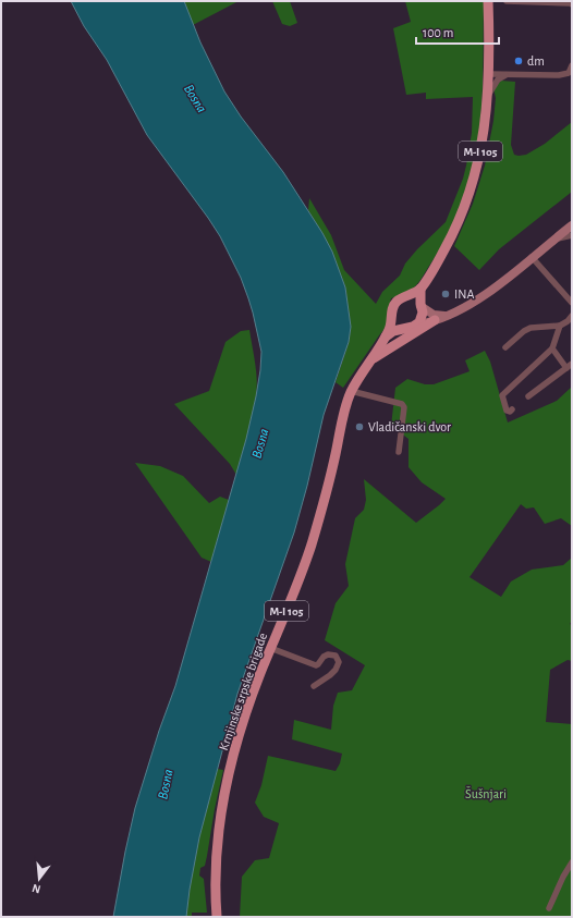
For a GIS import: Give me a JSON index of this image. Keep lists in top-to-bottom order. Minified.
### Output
{"streets":{"main road":["M-I 105","Krnjinske srpske brigade"]},"crossings":[["M-I 105","Krnjinske srpske brigade"]],"water":["Bosna"],"parks":["Šušnjari"],"places":["dm","INA","Vladičanski dvor"],"scale_bar":"100 m","north":"bottom"}
